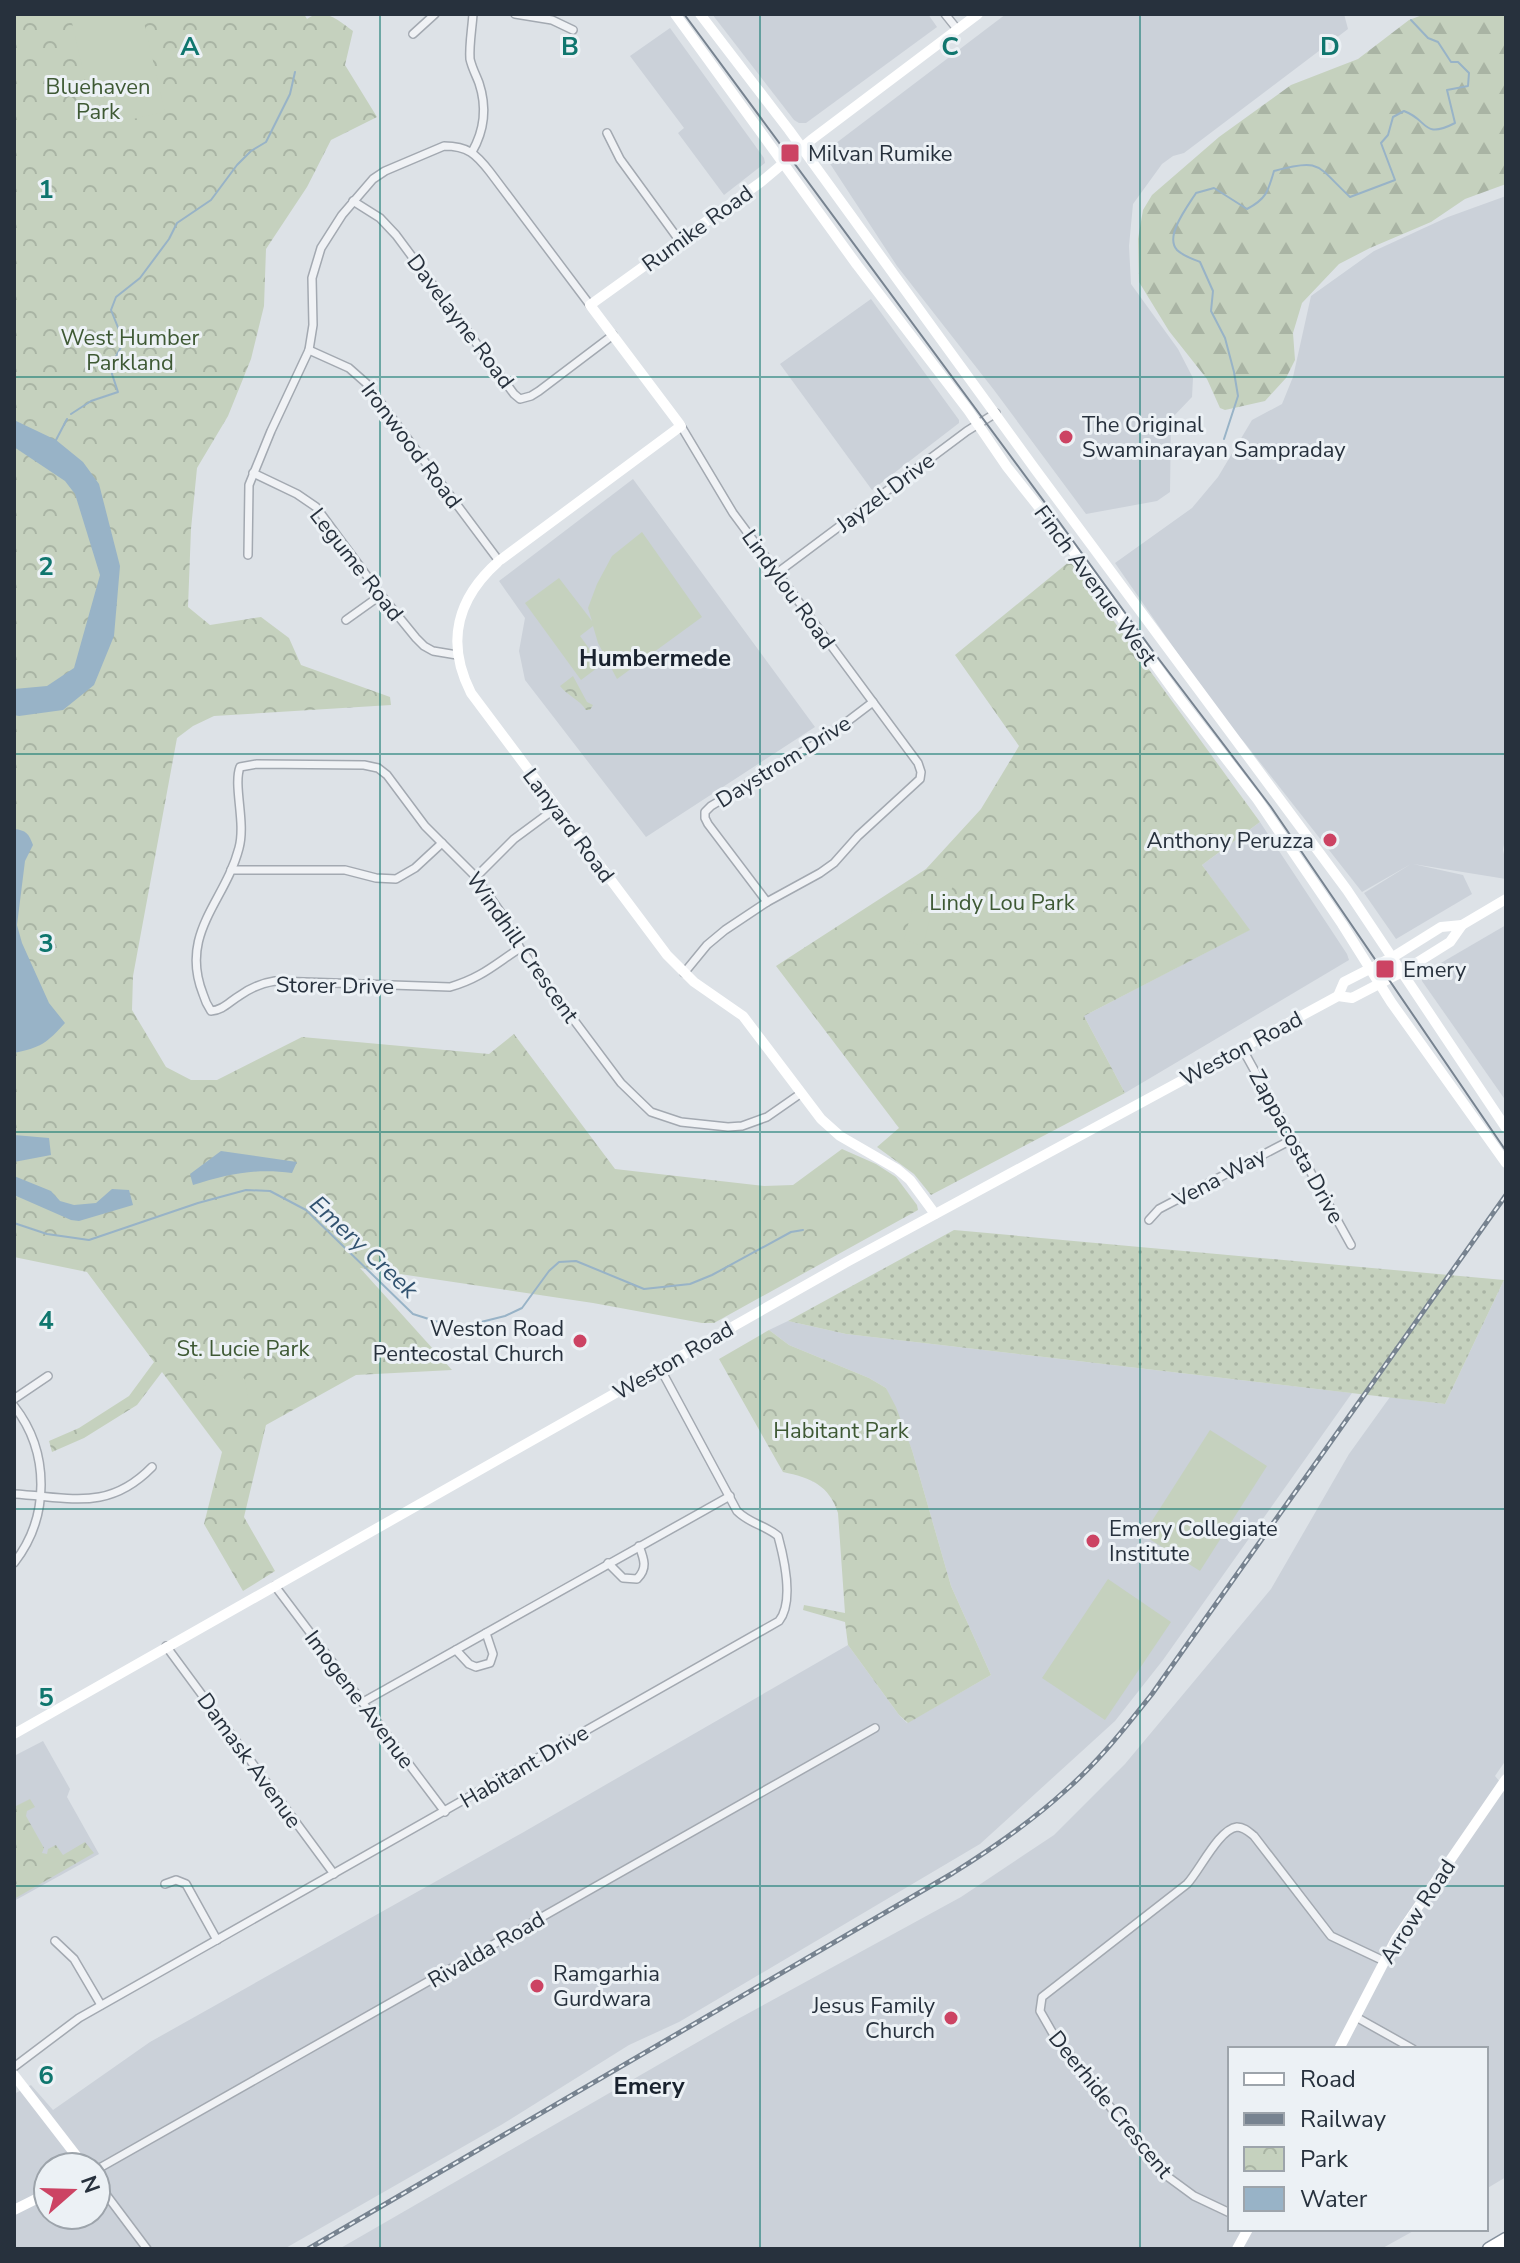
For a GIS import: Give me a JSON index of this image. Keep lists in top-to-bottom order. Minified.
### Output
{"streets":{"main road":["Rumike Road","Finch Avenue West","Lindylou Road","Lanyard Road","Weston Road","Arrow Road"],"street":["Davelayne Road","Ironwood Road","Jayzel Drive","Legume Road","Daystrom Drive","Windhill Crescent","Storer Drive","Zappacosta Drive","Vena Way","Imogene Avenue","Damask Avenue","Habitant Drive","Rivalda Road","Deerhide Crescent"]},"crossings":[["Rumike Road","Finch Avenue West"],["Rumike Road","Lindylou Road"],["Davelayne Road","Lindylou Road"],["Ironwood Road","Lanyard Road"],["Jayzel Drive","Finch Avenue West"],["Jayzel Drive","Lindylou Road"],["Legume Road","Lanyard Road"],["Finch Avenue West","Weston Road"],["Lindylou Road","Daystrom Drive"],["Lindylou Road","Lanyard Road"],["Lanyard Road","Windhill Crescent"],["Lanyard Road","Weston Road"],["Windhill Crescent","Storer Drive"],["Weston Road","Zappacosta Drive"],["Weston Road","Imogene Avenue"],["Weston Road","Damask Avenue"],["Weston Road","Habitant Drive"],["Zappacosta Drive","Vena Way"],["Imogene Avenue","Habitant Drive"],["Damask Avenue","Habitant Drive"],["Arrow Road","Deerhide Crescent"]],"districts":["Humbermede","Emery"],"water":["Emery Creek"],"parks":["Bluehaven Park","West Humber Parkland","Lindy Lou Park","St. Lucie Park","Habitant Park"],"places":{"transit":["Milvan Rumike","Emery"],"other":["The Original Swaminarayan Sampraday","Anthony Peruzza","Weston Road Pentecostal Church","Emery Collegiate Institute","Ramgarhia Gurdwara","Jesus Family Church"]},"legend":["Road","Railway","Park","Water"],"north":"right","grid":{"columns":["A","B","C","D"],"rows":["1","2","3","4","5","6"]}}
